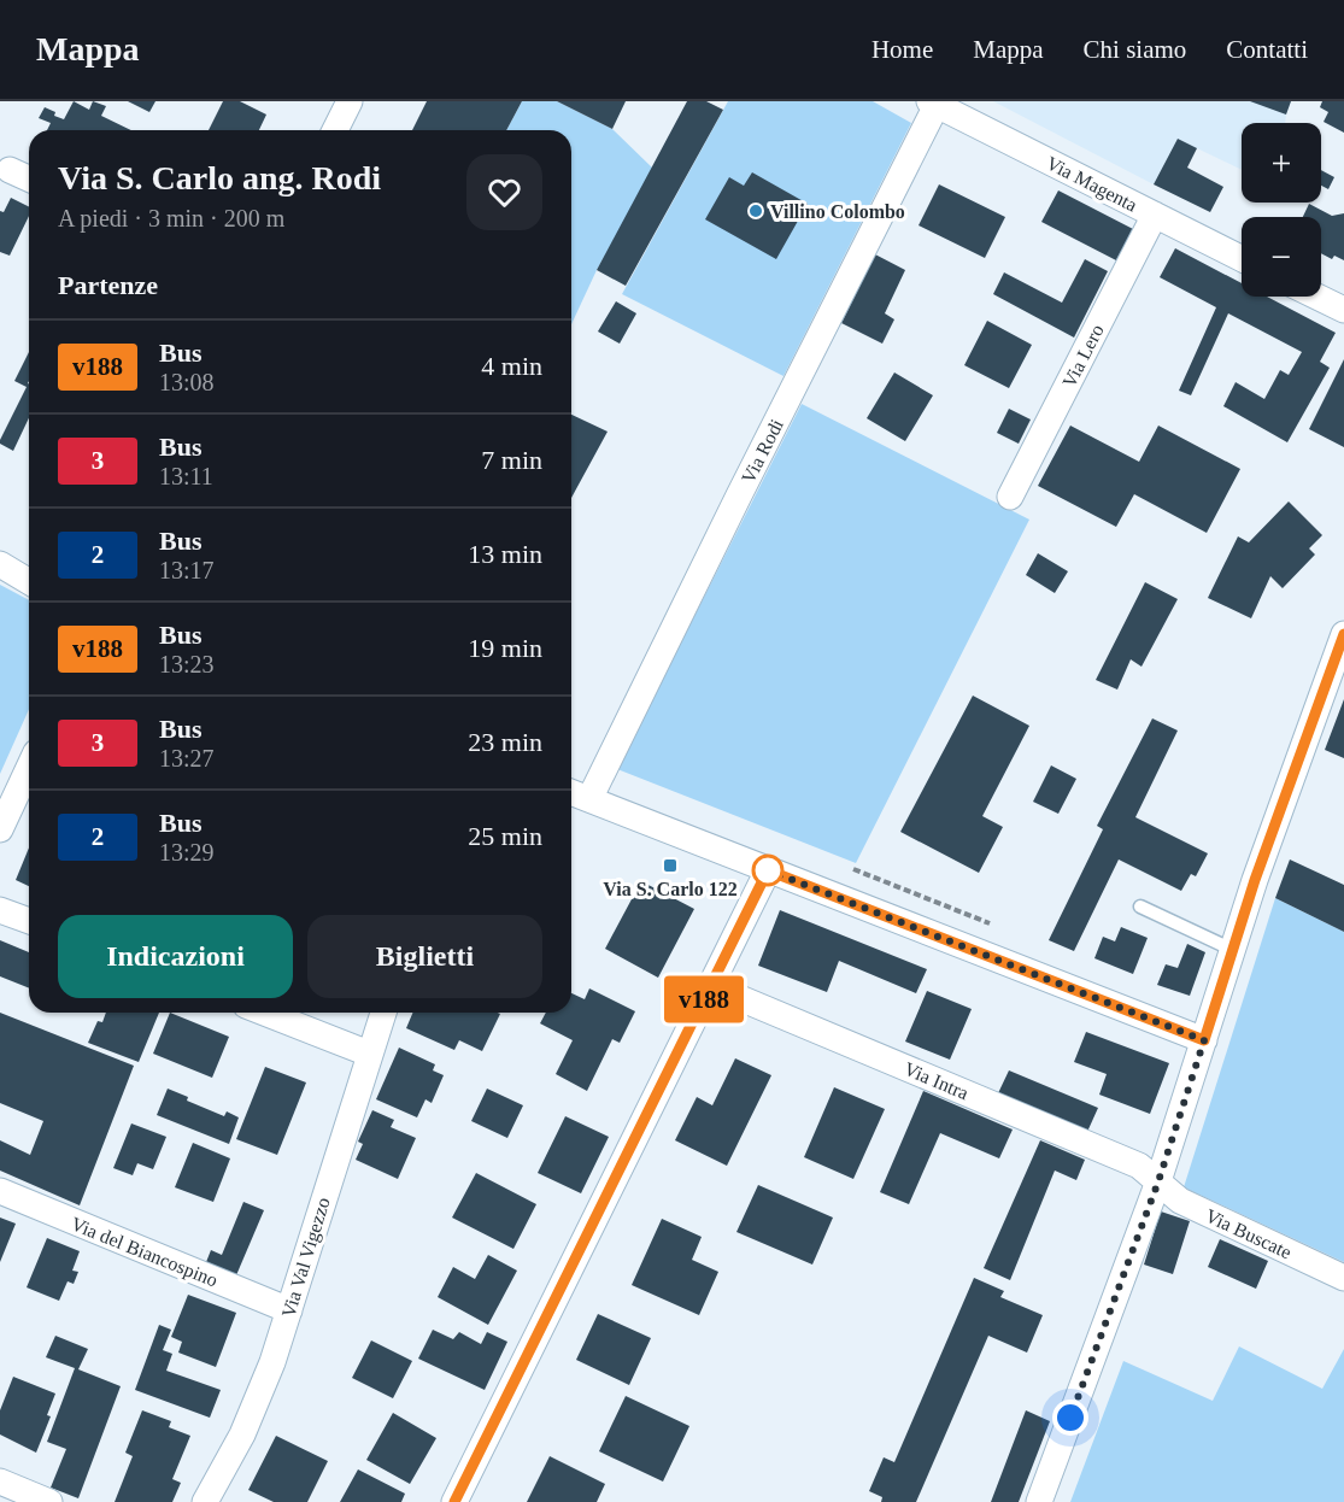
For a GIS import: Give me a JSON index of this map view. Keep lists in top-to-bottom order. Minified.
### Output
{"streets":{"street":["Via Magenta","Via Lero","Via Rodi","Via Intra","Via Buscate","Via del Biancospino","Via Val Vigezzo"]},"crossings":[["Via Magenta","Via Lero"],["Via Magenta","Via Rodi"],["Via Intra","Via Buscate"],["Via del Biancospino","Via Val Vigezzo"]],"places":{"other":["Villino Colombo"],"transit":["Via S. Carlo 122"]},"lines":["bus line v188"],"page":{"header":"Mappa","nav":["Home","Mappa","Chi siamo","Contatti"],"on_map":"v188","map_buttons":["+","−"],"heading":[["Via S. Carlo ang. Rodi","A piedi · 3 min · 200 m"],"Partenze"],"list":[{"mark":"v188","name":"Bus","note":"13:08","value":"4 min"},{"mark":"3","name":"Bus","note":"13:11","value":"7 min"},{"mark":"2","name":"Bus","note":"13:17","value":"13 min"},{"mark":"v188","name":"Bus","note":"13:23","value":"19 min"},{"mark":"3","name":"Bus","note":"13:27","value":"23 min"},{"mark":"2","name":"Bus","note":"13:29","value":"25 min"}],"buttons":["Indicazioni","Biglietti"]}}
